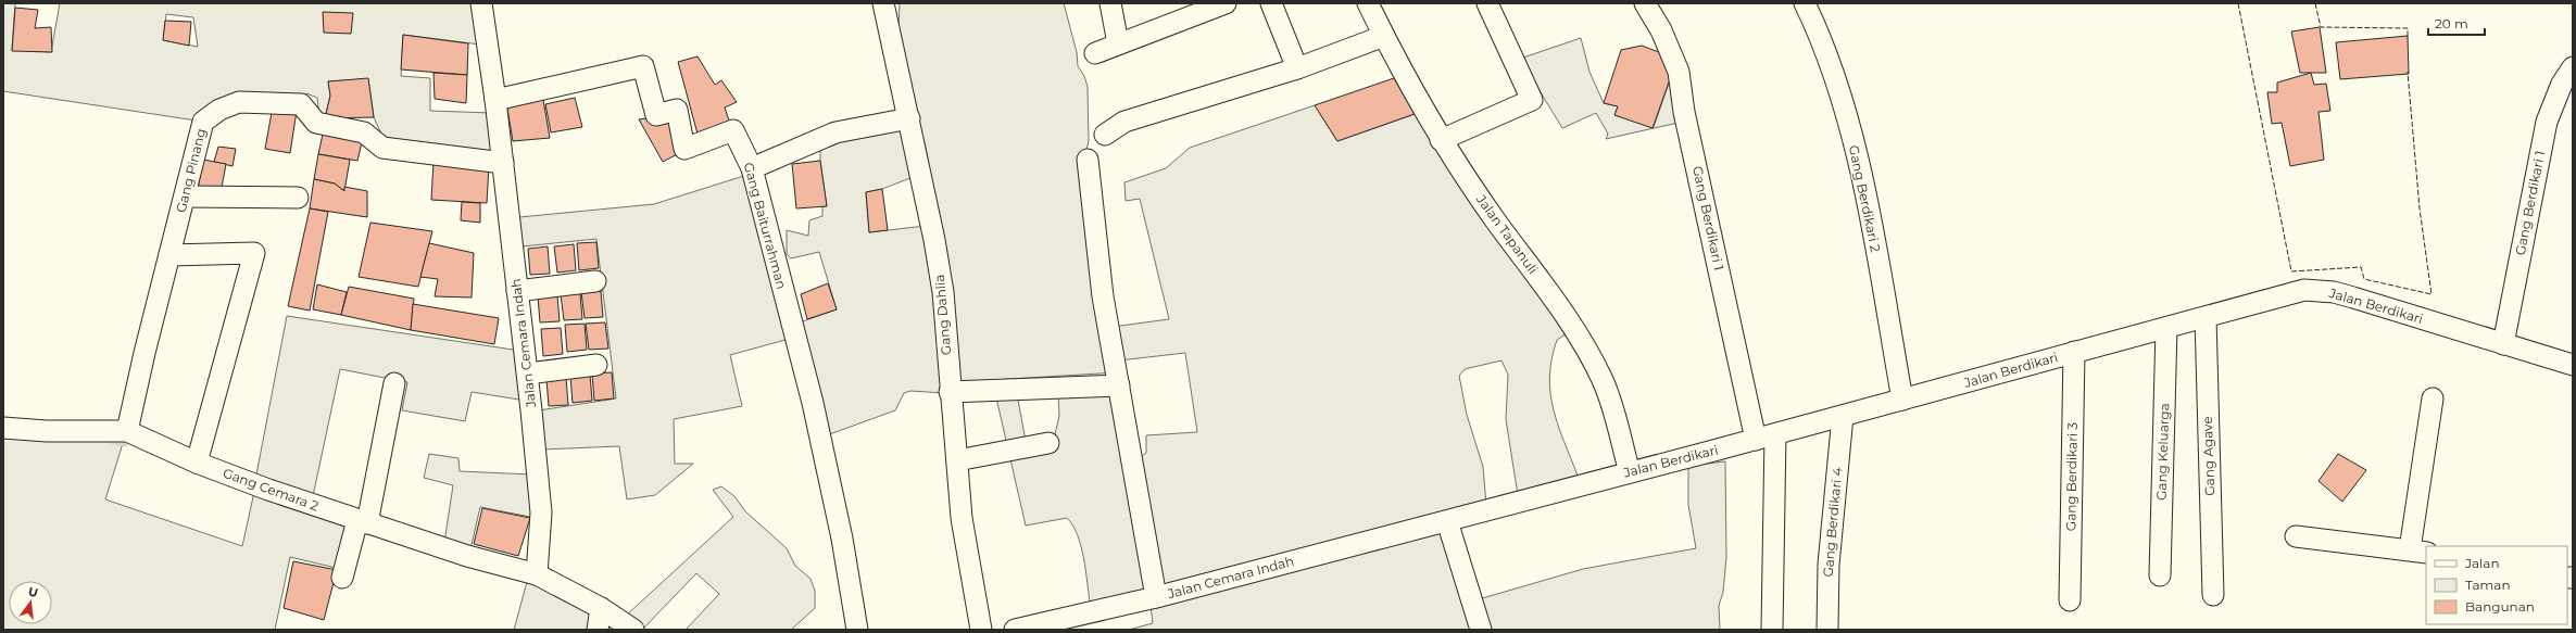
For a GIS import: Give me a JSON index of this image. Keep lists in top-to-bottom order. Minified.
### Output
{"streets":{"street":["Gang Pinang","Gang Berdikari 2","Gang Berdikari 1","Gang Baiturrahman","Jalan Tapanuli","Jalan Berdikari","Gang Dahlia","Jalan Cemara Indah","Gang Keluarga","Gang Agave","Gang Berdikari 3","Gang Cemara 2","Gang Berdikari 4"]},"crossings":[["Gang Pinang","Jalan Cemara Indah"],["Gang Pinang","Gang Cemara 2"],["Gang Berdikari 2","Jalan Berdikari"],["Gang Berdikari 1","Jalan Berdikari"],["Gang Baiturrahman","Jalan Cemara Indah"],["Jalan Tapanuli","Jalan Berdikari"],["Jalan Berdikari","Jalan Cemara Indah"],["Jalan Berdikari","Gang Keluarga"],["Jalan Berdikari","Gang Agave"],["Jalan Berdikari","Gang Berdikari 3"],["Jalan Berdikari","Gang Berdikari 4"],["Jalan Cemara Indah","Gang Cemara 2"]],"legend":["Jalan","Taman","Bangunan"],"scale_bar":"20 m","north":"top"}
